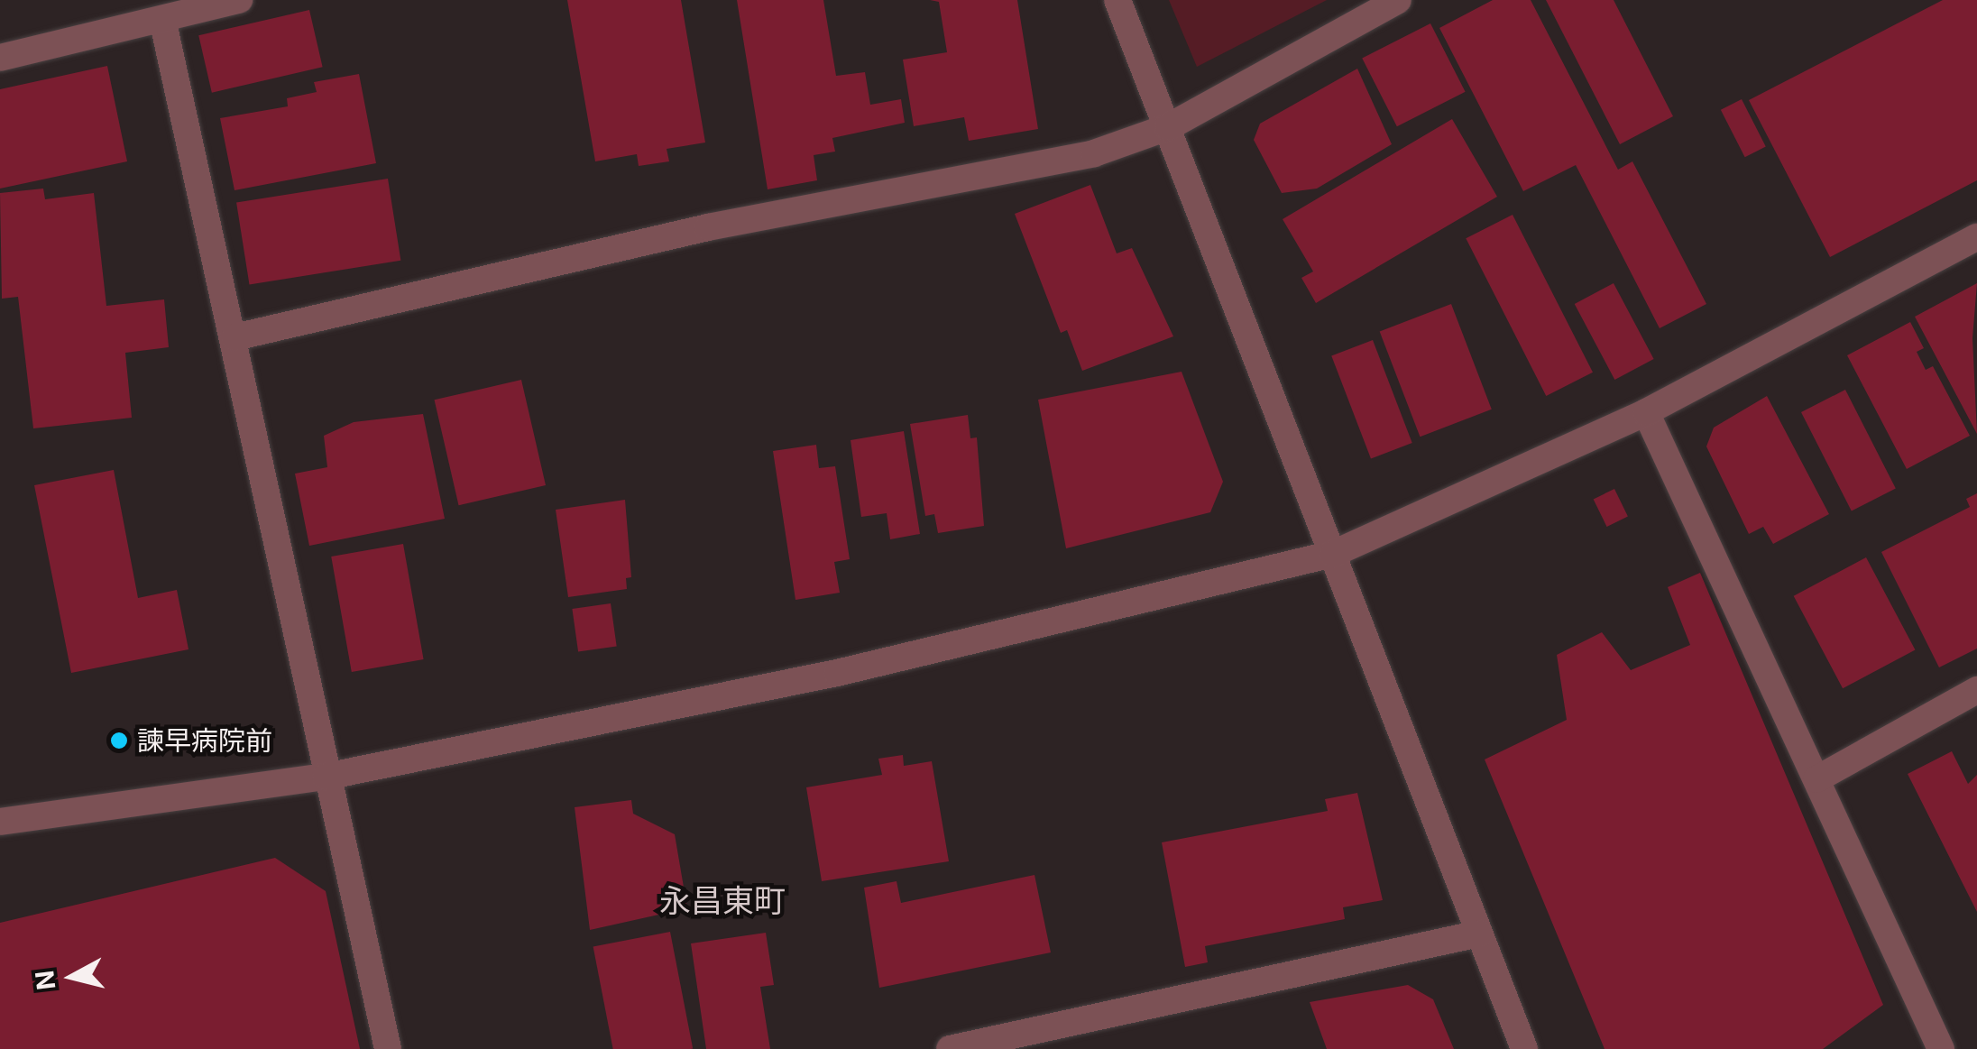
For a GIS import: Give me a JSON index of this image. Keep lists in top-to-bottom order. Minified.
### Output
{"districts":["永昌東町"],"places":["諫早病院前"],"north":"left"}
